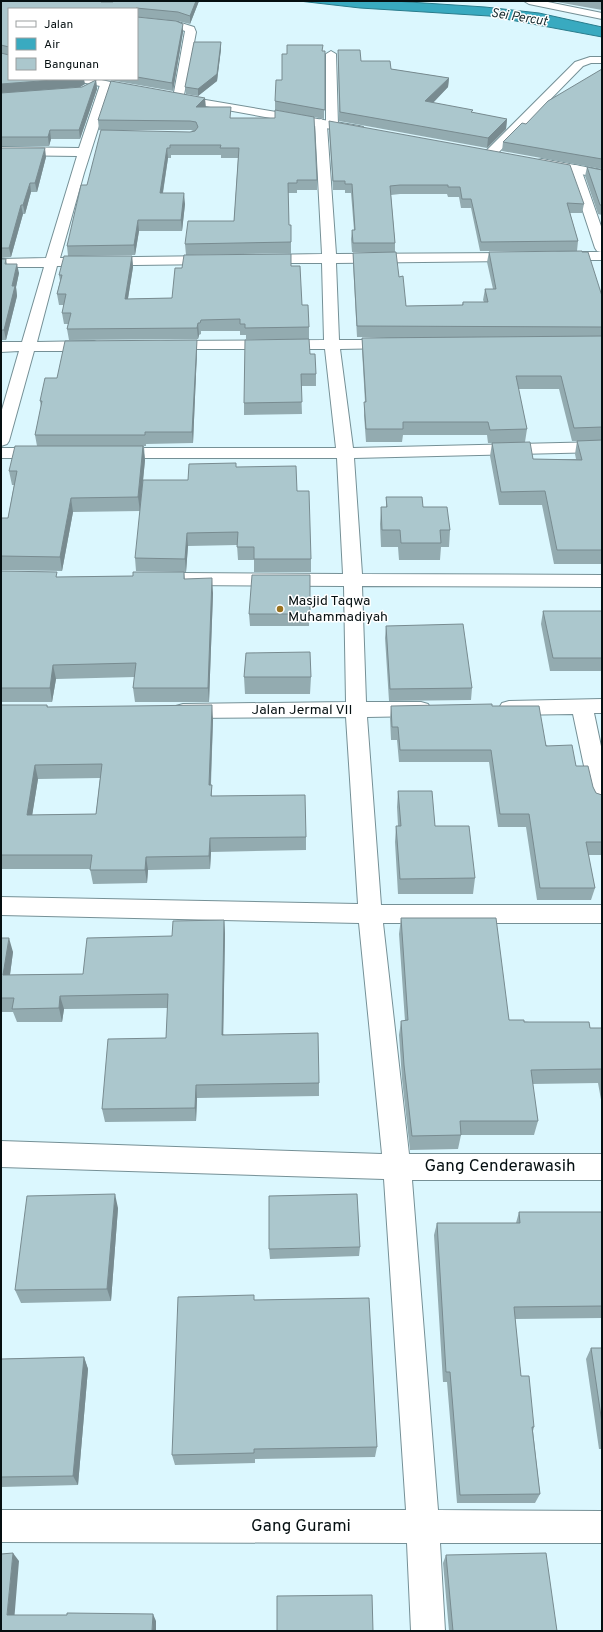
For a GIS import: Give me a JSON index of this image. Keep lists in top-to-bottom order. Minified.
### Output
{"streets":{"street":["Jalan Jermal VII","Gang Cenderawasih","Gang Gurami"]},"water":["Sei Percut"],"places":["Masjid Taqwa Muhammadiyah"],"legend":["Jalan","Air","Bangunan"]}
